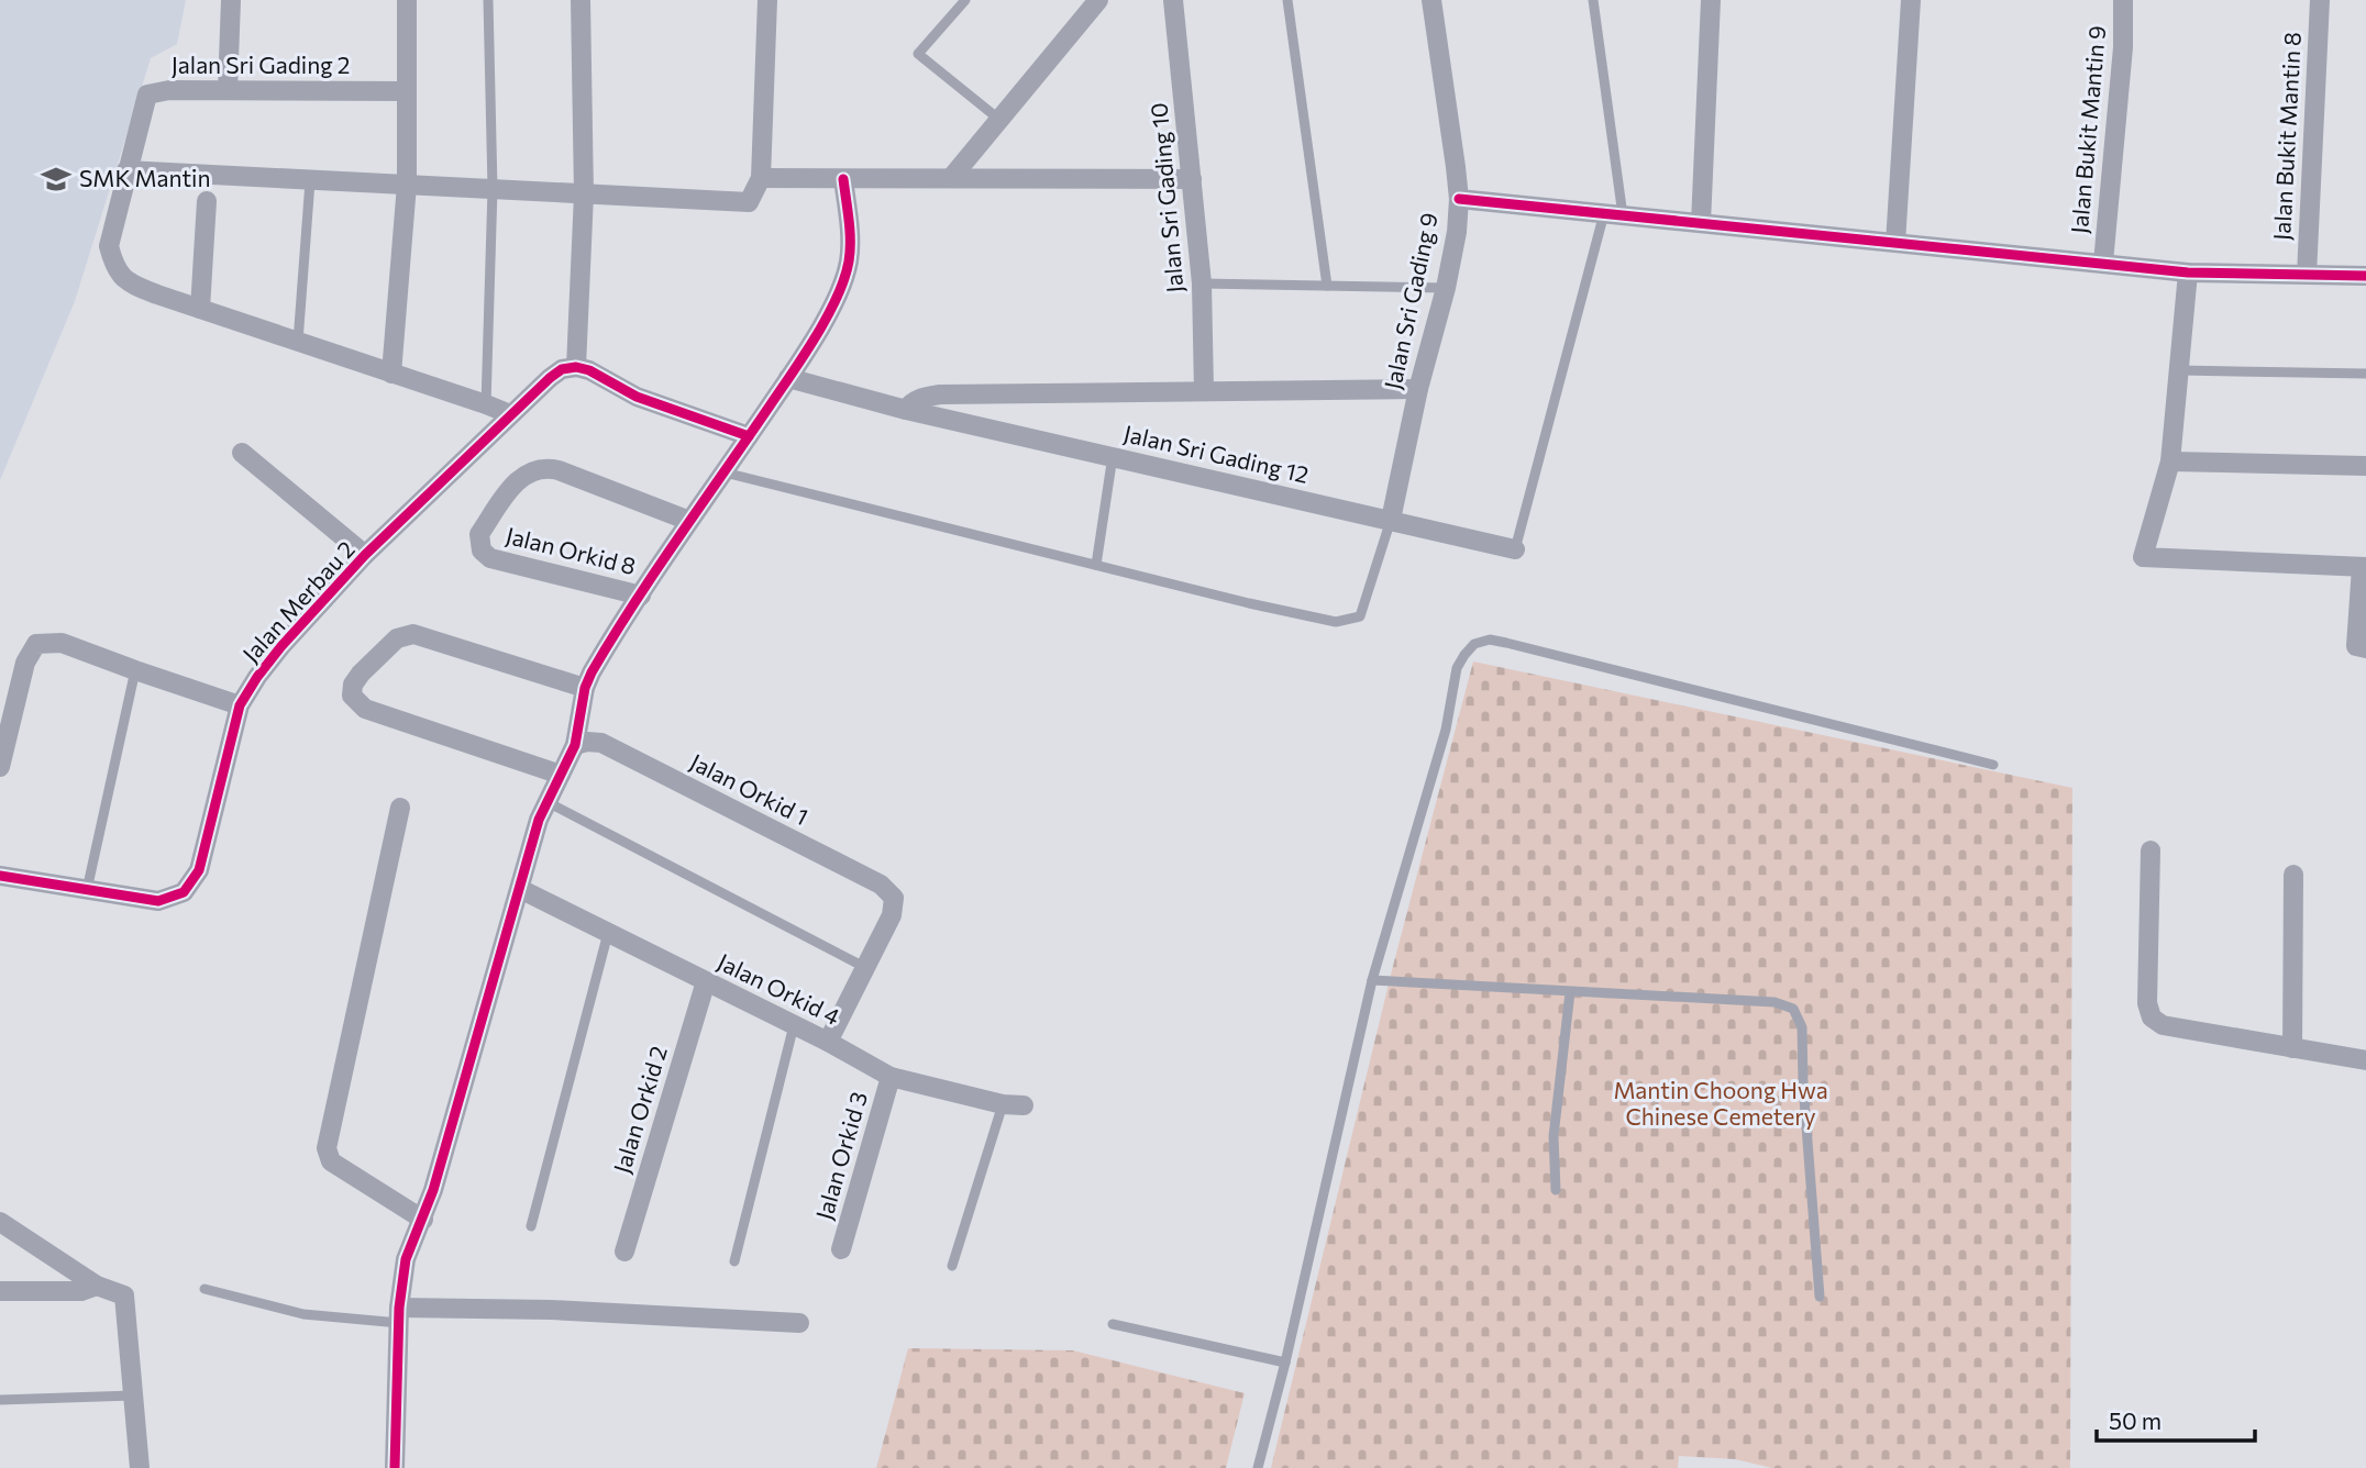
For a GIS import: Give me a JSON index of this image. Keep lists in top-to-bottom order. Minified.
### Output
{"streets":{"street":["Jalan Sri Gading 2","Jalan Bukit Mantin 9","Jalan Bukit Mantin 8","Jalan Sri Gading 10","Jalan Sri Gading 9","Jalan Sri Gading 12","Jalan Orkid 8","Jalan Merbau 2","Jalan Orkid 1","Jalan Orkid 4","Jalan Orkid 2","Jalan Orkid 3"]},"crossings":[["Jalan Sri Gading 10","Jalan Sri Gading 12"],["Jalan Sri Gading 9","Jalan Sri Gading 12"],["Jalan Orkid 4","Jalan Orkid 2"],["Jalan Orkid 4","Jalan Orkid 3"]],"parks":["Mantin Choong Hwa Chinese Cemetery"],"places":{"school or university":["SMK Mantin"]},"scale_bar":"50 m"}
